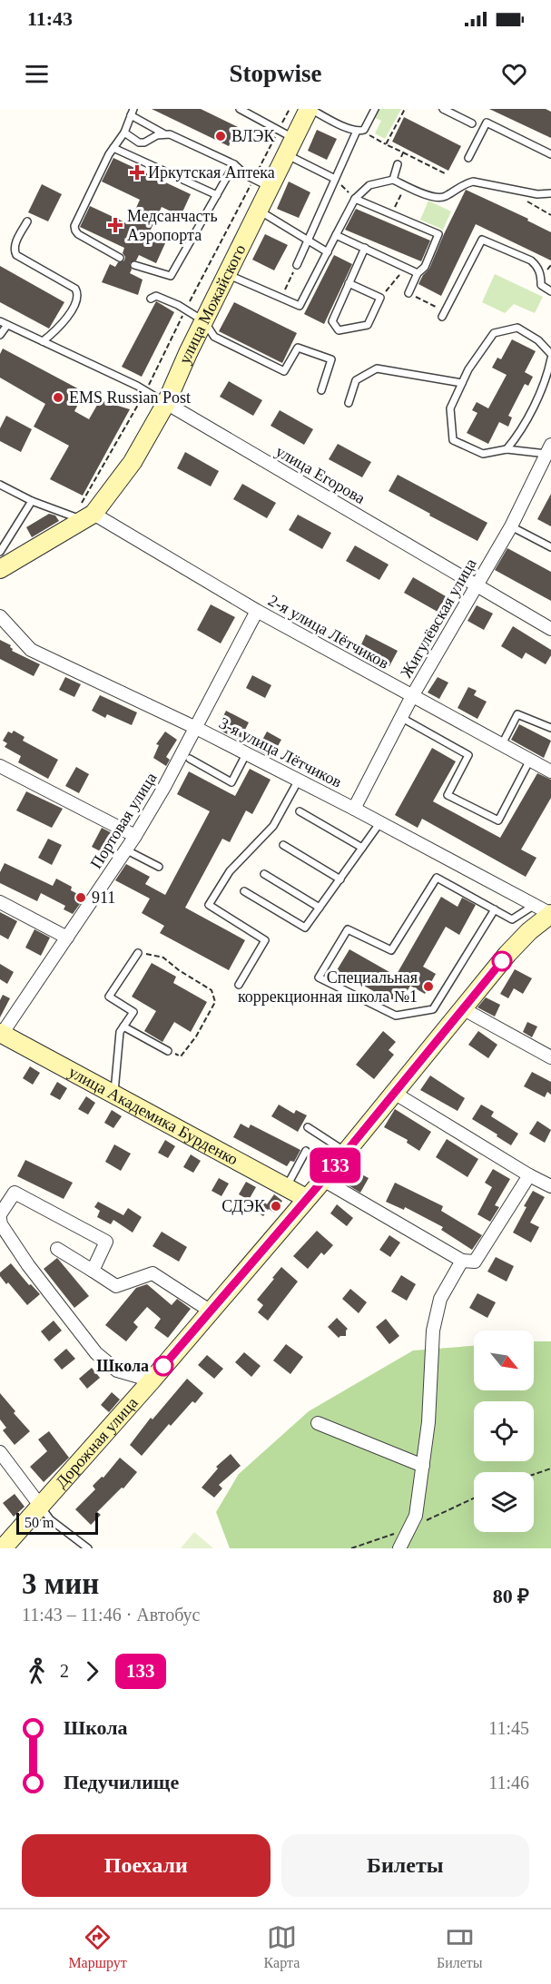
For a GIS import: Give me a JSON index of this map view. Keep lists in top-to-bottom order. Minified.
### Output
{"streets":{"street":["улица Можайского","улица Егорова","Жигулёвская улица","2-я улица Лётчиков","3-я улица Лётчиков","Портовая улица","улица Академика Бурденко","Дорожная улица"]},"crossings":[["улица Можайского","улица Егорова"],["улица Можайского","2-я улица Лётчиков"],["улица Егорова","Жигулёвская улица"],["Жигулёвская улица","2-я улица Лётчиков"],["Жигулёвская улица","3-я улица Лётчиков"],["2-я улица Лётчиков","Портовая улица"],["3-я улица Лётчиков","Портовая улица"],["3-я улица Лётчиков","Дорожная улица"],["Портовая улица","улица Академика Бурденко"],["улица Академика Бурденко","Дорожная улица"]],"places":{"other":["ВЛЭК","EMS Russian Рost","911","Специальная коррекционная школа №1","СДЭК","Школа"],"health":["Иркутская Аптека","Медсанчасть Аэропорта"]},"lines":["bus line 133"],"scale_bar":"50 m","north":"bottom right","page":{"status":"11:43","header":"Stopwise","on_map":"133","scale":"50 m","heading":["3 мин","11:43 – 11:46 · Автобус","80 ₽"],"legs":["2","133"],"list":[{"name":"Школа","value":"11:45"},{"name":"Педучилище","value":"11:46"}],"buttons":["Поехали","Билеты"],"tabs":["Маршрут","Карта","Билеты"]}}
